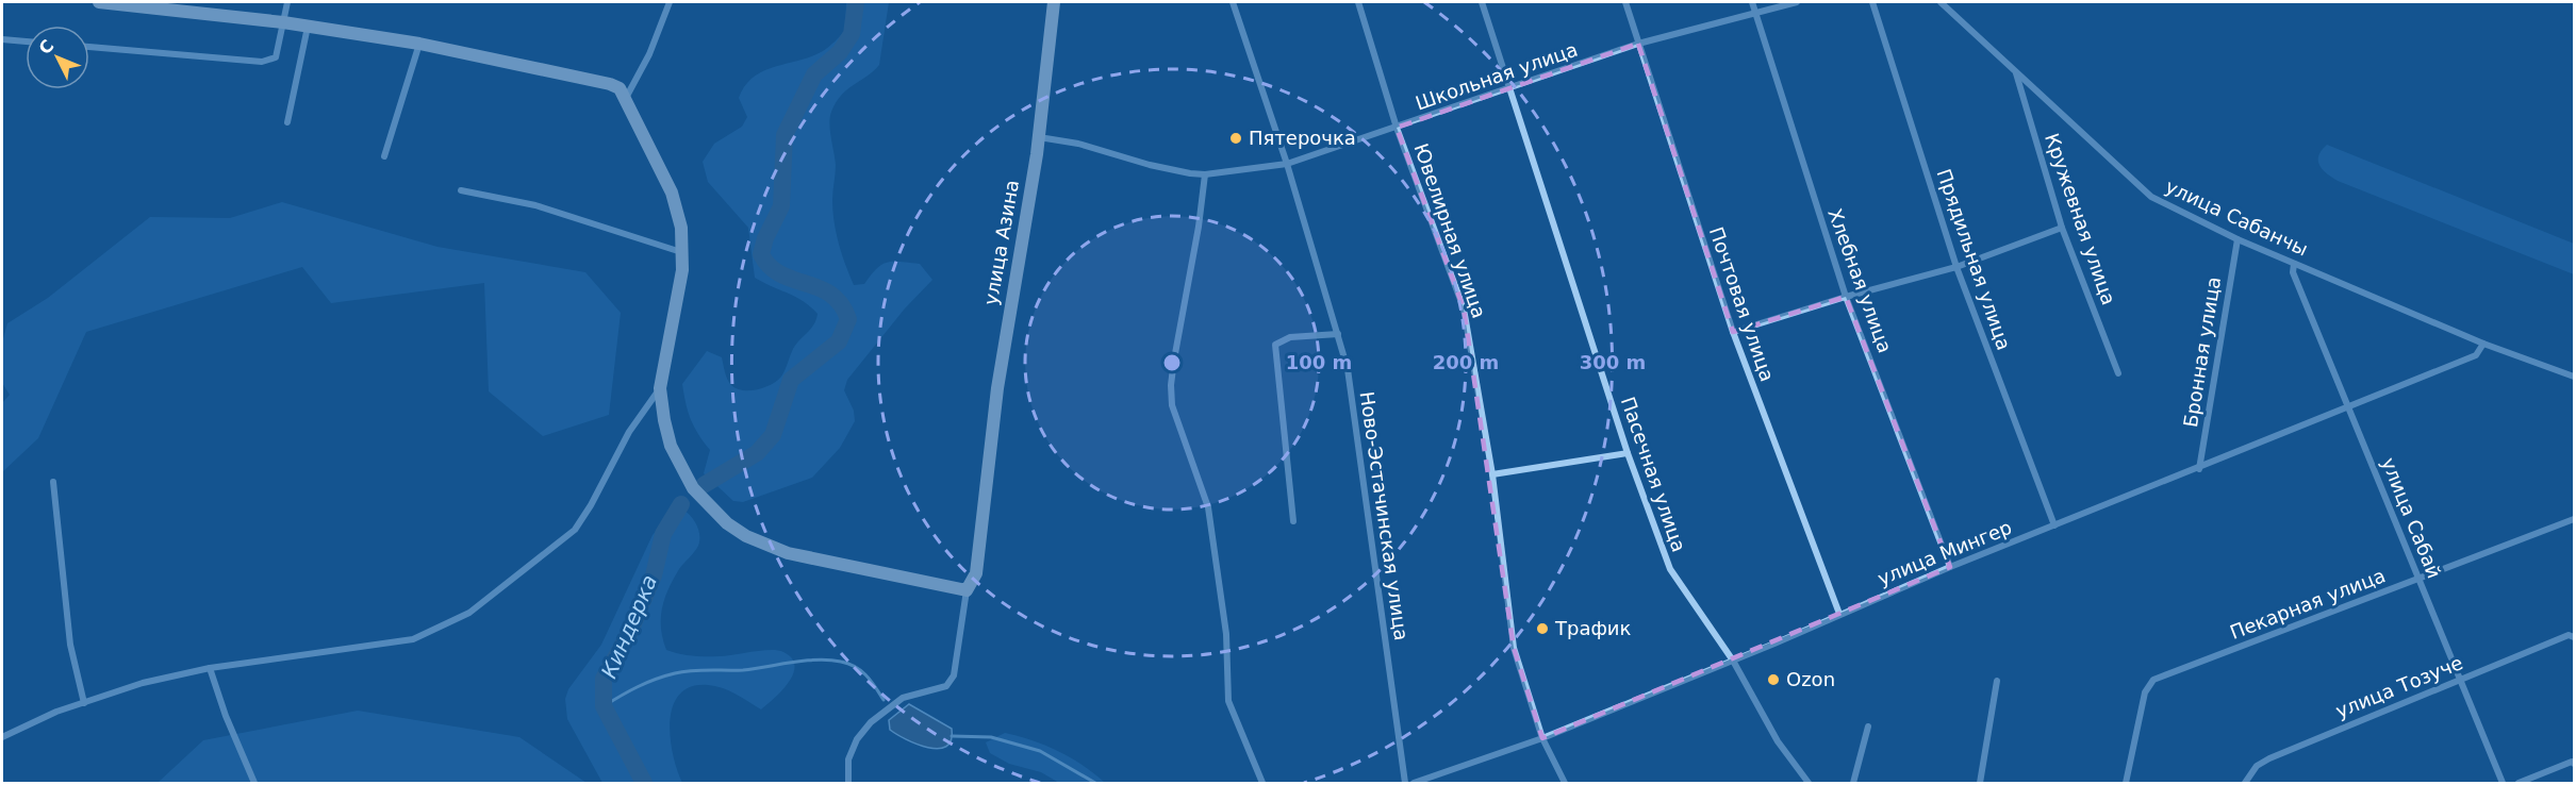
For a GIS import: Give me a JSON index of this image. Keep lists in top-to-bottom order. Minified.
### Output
{"streets":{"street":["Школьная улица","улица Сабанчы","Кружевная улица","Ювелирная улица","улица Азина","Прядильная улица","Хлебная улица","Почтовая улица","Бронная улица","Пасечная улица","Ново-Эстачинская улица","улица Сабай","улица Мингер","Пекарная улица","улица Тозуче"]},"crossings":[["Школьная улица","Ювелирная улица"],["Школьная улица","улица Азина"],["Школьная улица","Хлебная улица"],["Школьная улица","Почтовая улица"],["Школьная улица","Пасечная улица"],["Школьная улица","Ново-Эстачинская улица"],["улица Сабанчы","Кружевная улица"],["улица Сабанчы","Бронная улица"],["улица Сабанчы","улица Сабай"],["улица Сабанчы","улица Мингер"],["Ювелирная улица","улица Мингер"],["Прядильная улица","улица Мингер"],["Хлебная улица","улица Мингер"],["Почтовая улица","улица Мингер"],["Бронная улица","улица Мингер"],["Пасечная улица","улица Мингер"],["улица Сабай","улица Мингер"],["улица Сабай","Пекарная улица"],["улица Сабай","улица Тозуче"]],"water":["Киндерка"],"places":["Пятерочка","Трафик","Ozon"],"north":"top left","rings":["100 m","200 m","300 m"]}
